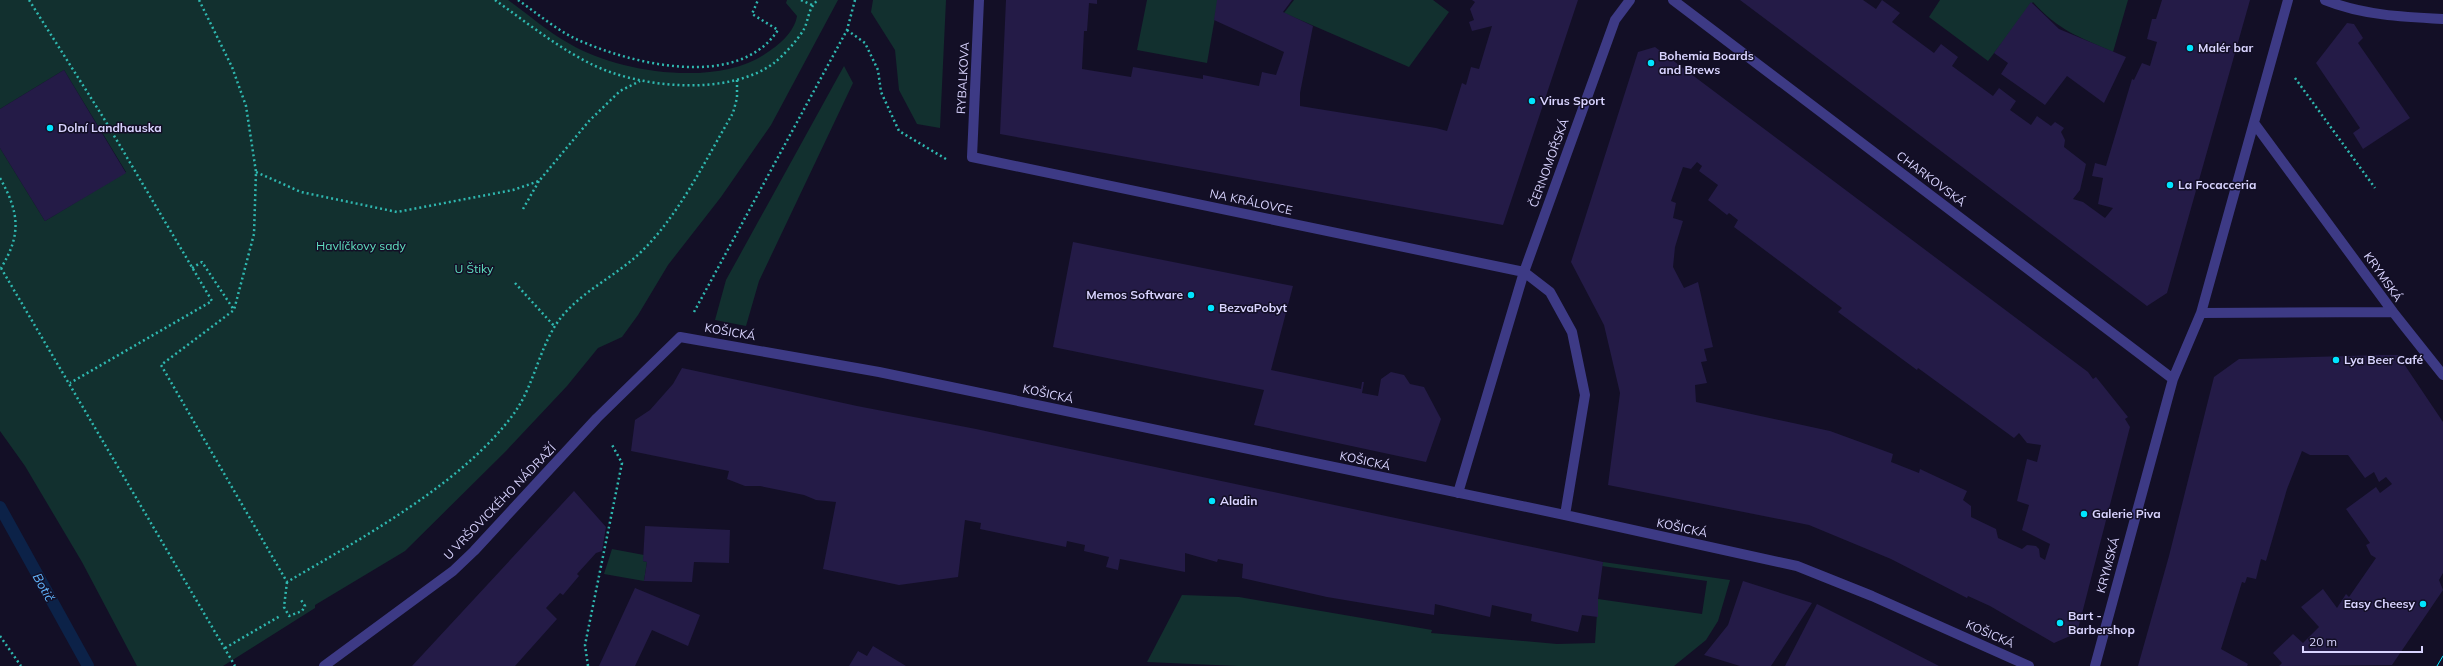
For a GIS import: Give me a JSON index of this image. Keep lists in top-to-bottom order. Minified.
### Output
{"streets":{"street":["RYBALKOVA","ČERNOMOŘSKÁ","CHARKOVSKÁ","NA KRÁLOVCE","KRYMSKÁ","KOŠICKÁ","U VRŠOVICKÉHO NÁDRAŽÍ"]},"crossings":[["RYBALKOVA","NA KRÁLOVCE"],["ČERNOMOŘSKÁ","NA KRÁLOVCE"],["ČERNOMOŘSKÁ","KOŠICKÁ"],["CHARKOVSKÁ","KRYMSKÁ"],["KOŠICKÁ","U VRŠOVICKÉHO NÁDRAŽÍ"]],"water":["Botič"],"parks":["Havlíčkovy sady","U Štiky"],"places":["Malér bar","Bohemia Boards and Brews","Virus Sport","Dolní Landhauska","La Focacceria","Memos Software","BezvaPobyt","Lya Beer Café","Aladin","Galerie Piva","Easy Cheesy","Bart - Barbershop"],"scale_bar":"20 m"}
